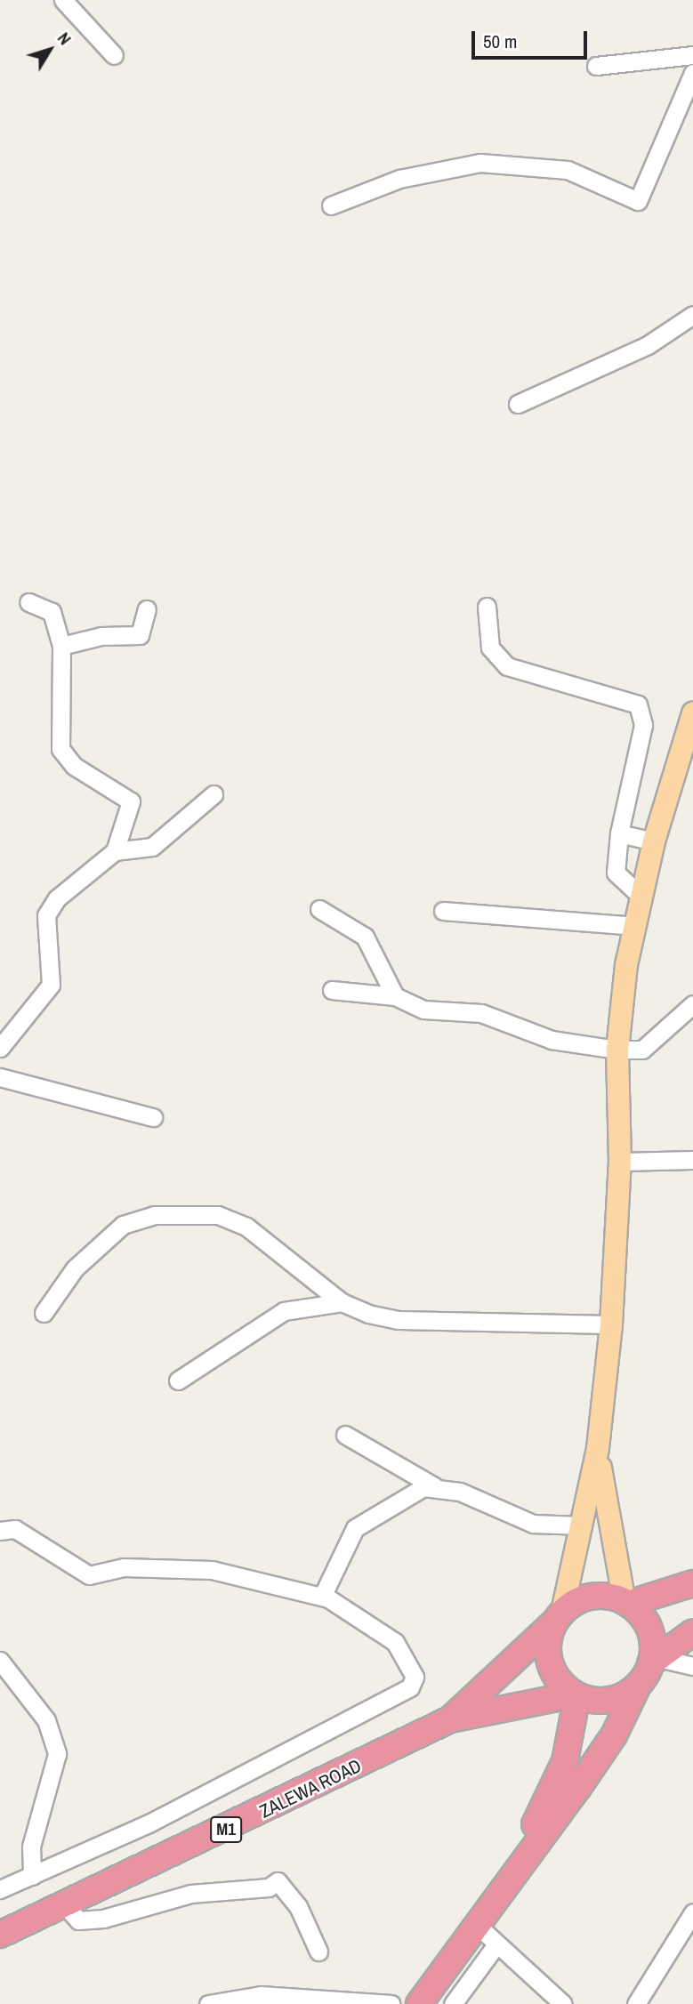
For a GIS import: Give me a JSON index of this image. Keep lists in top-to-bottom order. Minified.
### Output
{"streets":{"highway":["ZALEWA ROAD","M1"]},"crossings":[["ZALEWA ROAD","M1"]],"scale_bar":"50 m","north":"top right"}
